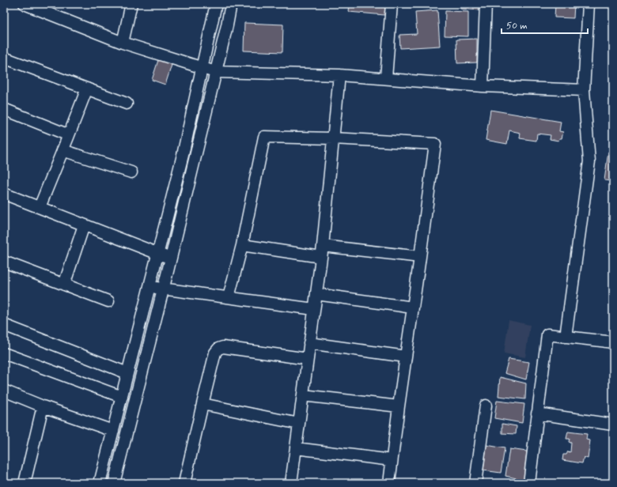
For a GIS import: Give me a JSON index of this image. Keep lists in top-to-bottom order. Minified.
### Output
{"scale_bar":"50 m"}
